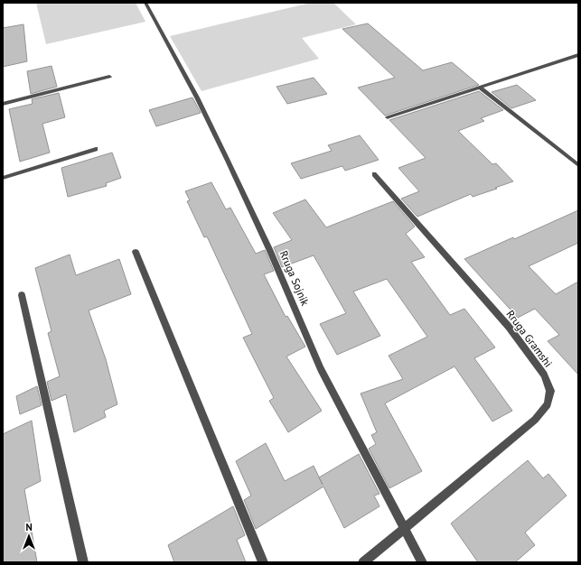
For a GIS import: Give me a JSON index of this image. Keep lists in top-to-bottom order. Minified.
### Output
{"streets":{"street":["Rruga Sojnik","Rruga Gramshi"]},"crossings":[["Rruga Sojnik","Rruga Gramshi"]],"north":"top"}
